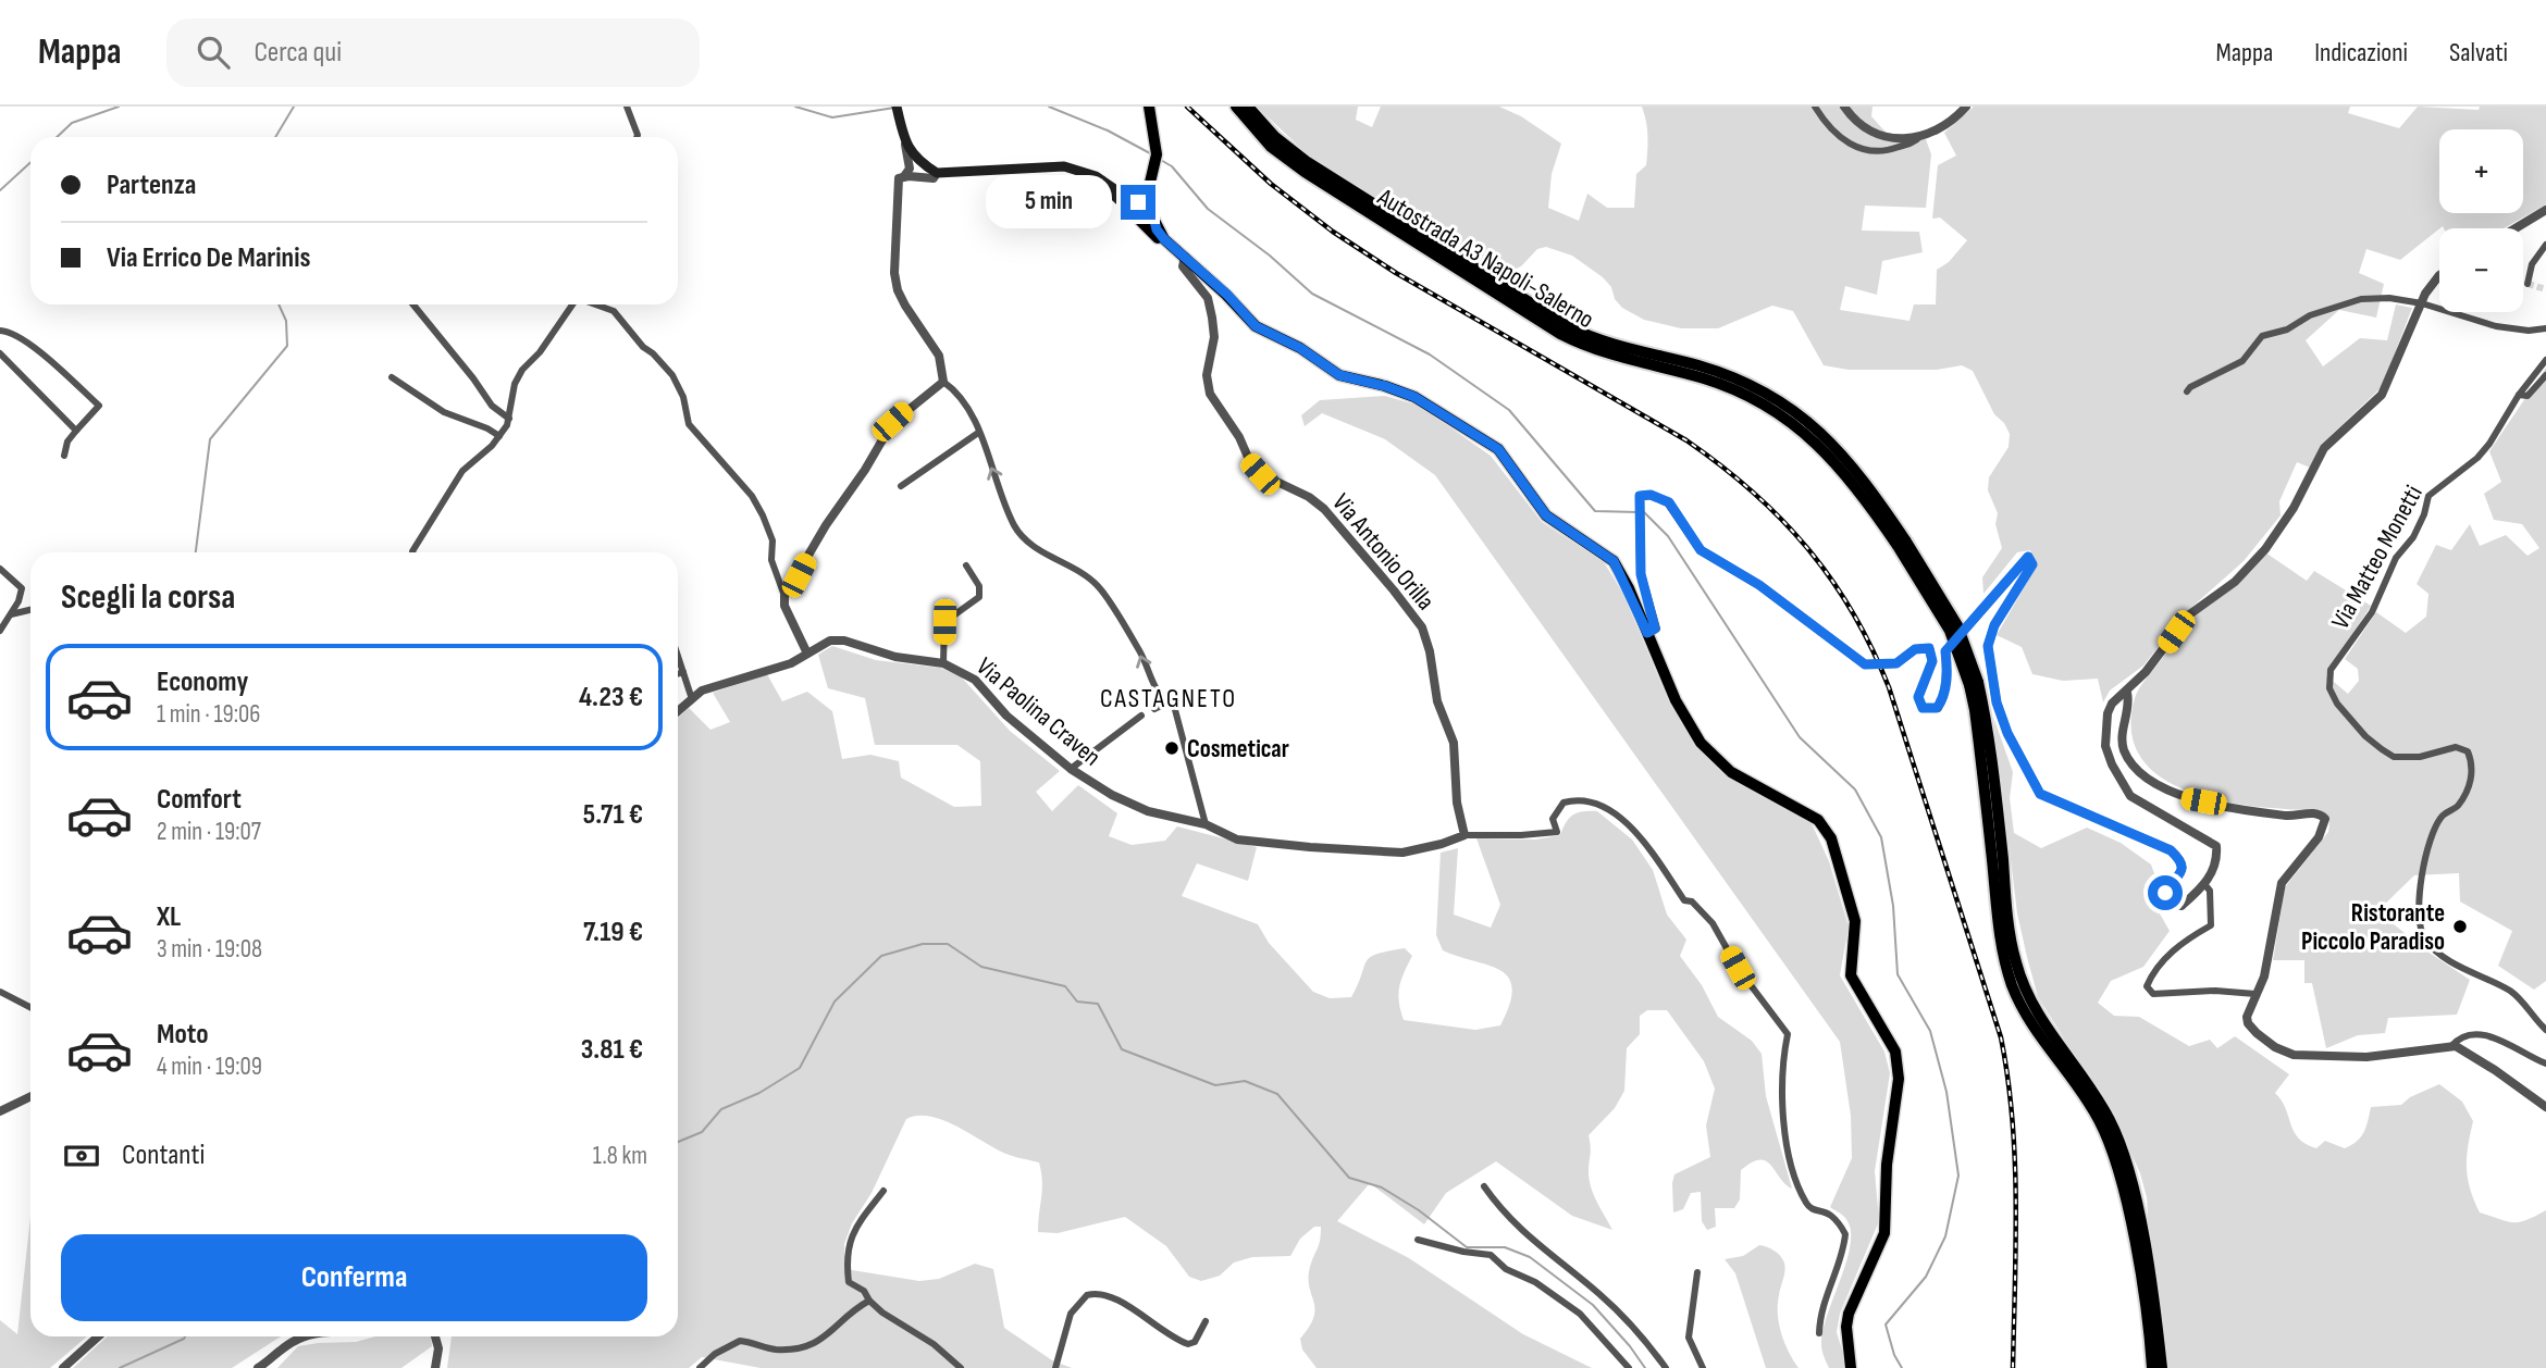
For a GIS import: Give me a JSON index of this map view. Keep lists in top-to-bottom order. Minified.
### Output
{"streets":{"highway":["Autostrada A3 Napoli-Salerno"],"street":["Via Antonio Orilla","Via Matteo Monetti","Via Paolina Craven"]},"crossings":[["Via Antonio Orilla","Via Paolina Craven"]],"districts":["CASTAGNETO"],"places":["Cosmeticar","Ristorante Piccolo Paradiso"],"page":{"header":"Mappa","search":"Cerca qui","nav":["Mappa","Indicazioni","Salvati"],"map_buttons":["+","−"],"banner":["Partenza","Via Errico De Marinis"],"bubble":"5 min","heading":"Scegli la corsa","list":[{"name":"Economy","note":"1 min · 19:06","value":"4.23 €"},{"name":"Comfort","note":"2 min · 19:07","value":"5.71 €"},{"name":"XL","note":"3 min · 19:08","value":"7.19 €"},{"name":"Moto","note":"4 min · 19:09","value":"3.81 €"}],"pay":["Contanti","1.8 km"],"buttons":"Conferma"}}
